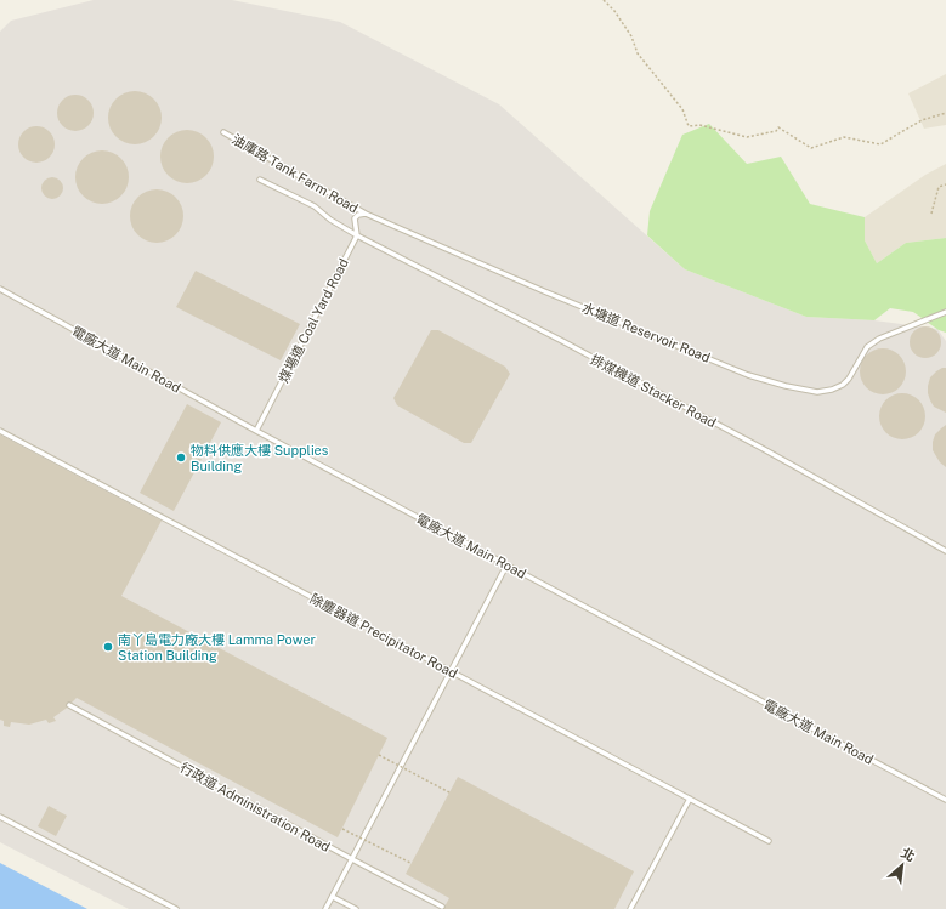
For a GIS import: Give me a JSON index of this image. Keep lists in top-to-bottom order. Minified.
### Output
{"streets":{"lane":["油庫路 Tank Farm Road","煤場道 Coal Yard Road","水塘道 Reservoir Road","電廠大道 Main Road","排煤機道 Stacker Road","除塵器道 Precipitator Road","行政道 Administration Road"]},"crossings":[["油庫路 Tank Farm Road","煤場道 Coal Yard Road"],["油庫路 Tank Farm Road","水塘道 Reservoir Road"],["煤場道 Coal Yard Road","水塘道 Reservoir Road"],["煤場道 Coal Yard Road","電廠大道 Main Road"],["煤場道 Coal Yard Road","排煤機道 Stacker Road"]],"places":["物料供應大樓 Supplies Building","南丫島電力廠大樓 Lamma Power Station Building"],"north":"top right"}
